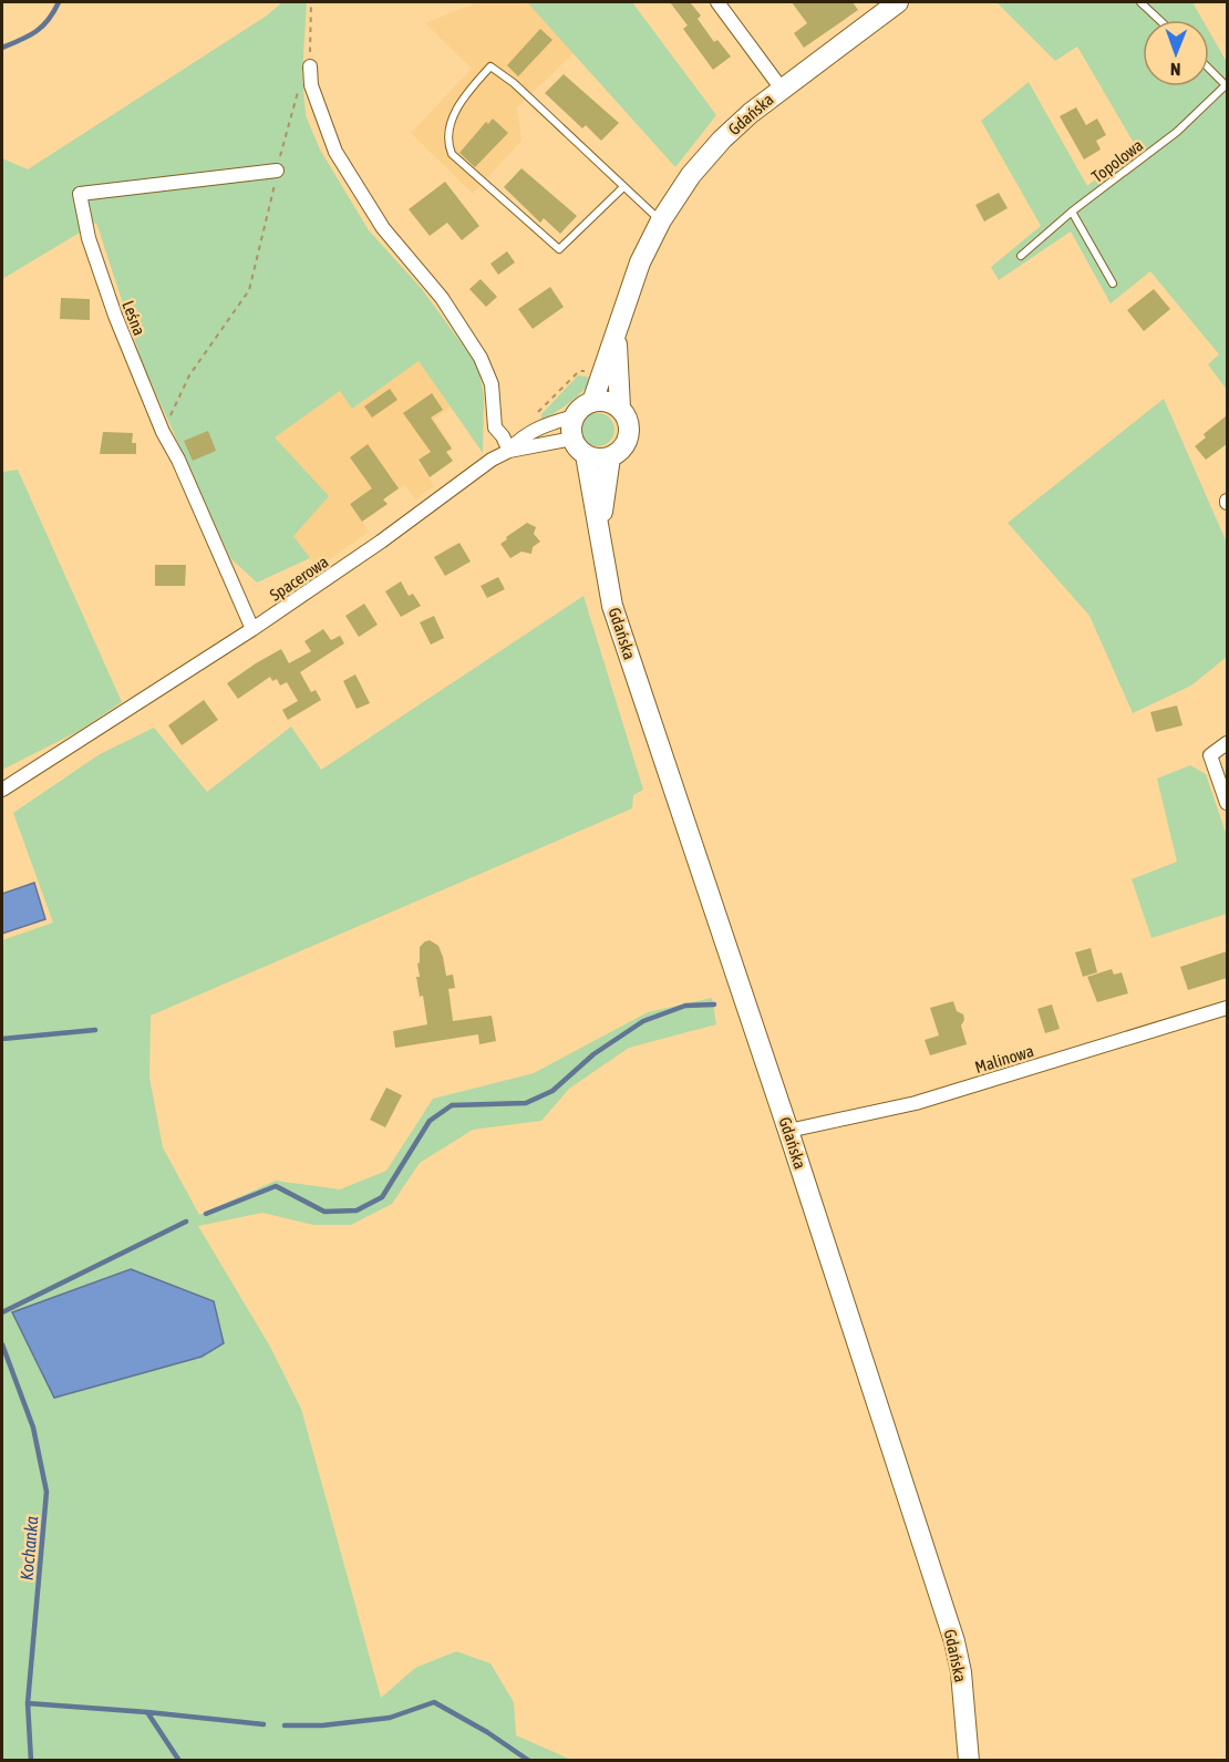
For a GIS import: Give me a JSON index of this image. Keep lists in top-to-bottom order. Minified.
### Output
{"streets":{"main road":["Gdańska"],"street":["Leśna","Spacerowa","Malinowa"],"lane":["Topolowa"]},"crossings":[["Gdańska","Spacerowa"],["Gdańska","Malinowa"],["Leśna","Spacerowa"]],"water":["Kochanka"],"north":"bottom"}
